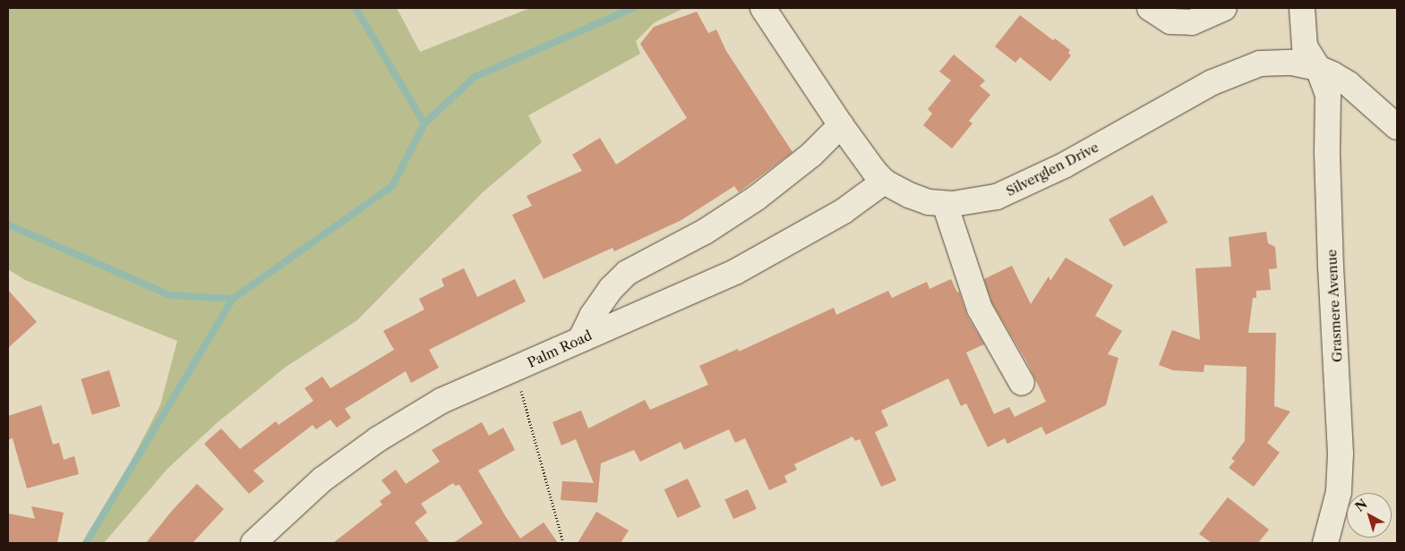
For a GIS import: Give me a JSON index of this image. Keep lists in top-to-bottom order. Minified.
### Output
{"streets":{"street":["Silverglen Drive","Grasmere Avenue","Palm Road"]},"crossings":[["Silverglen Drive","Grasmere Avenue"],["Silverglen Drive","Palm Road"]],"north":"top left"}
